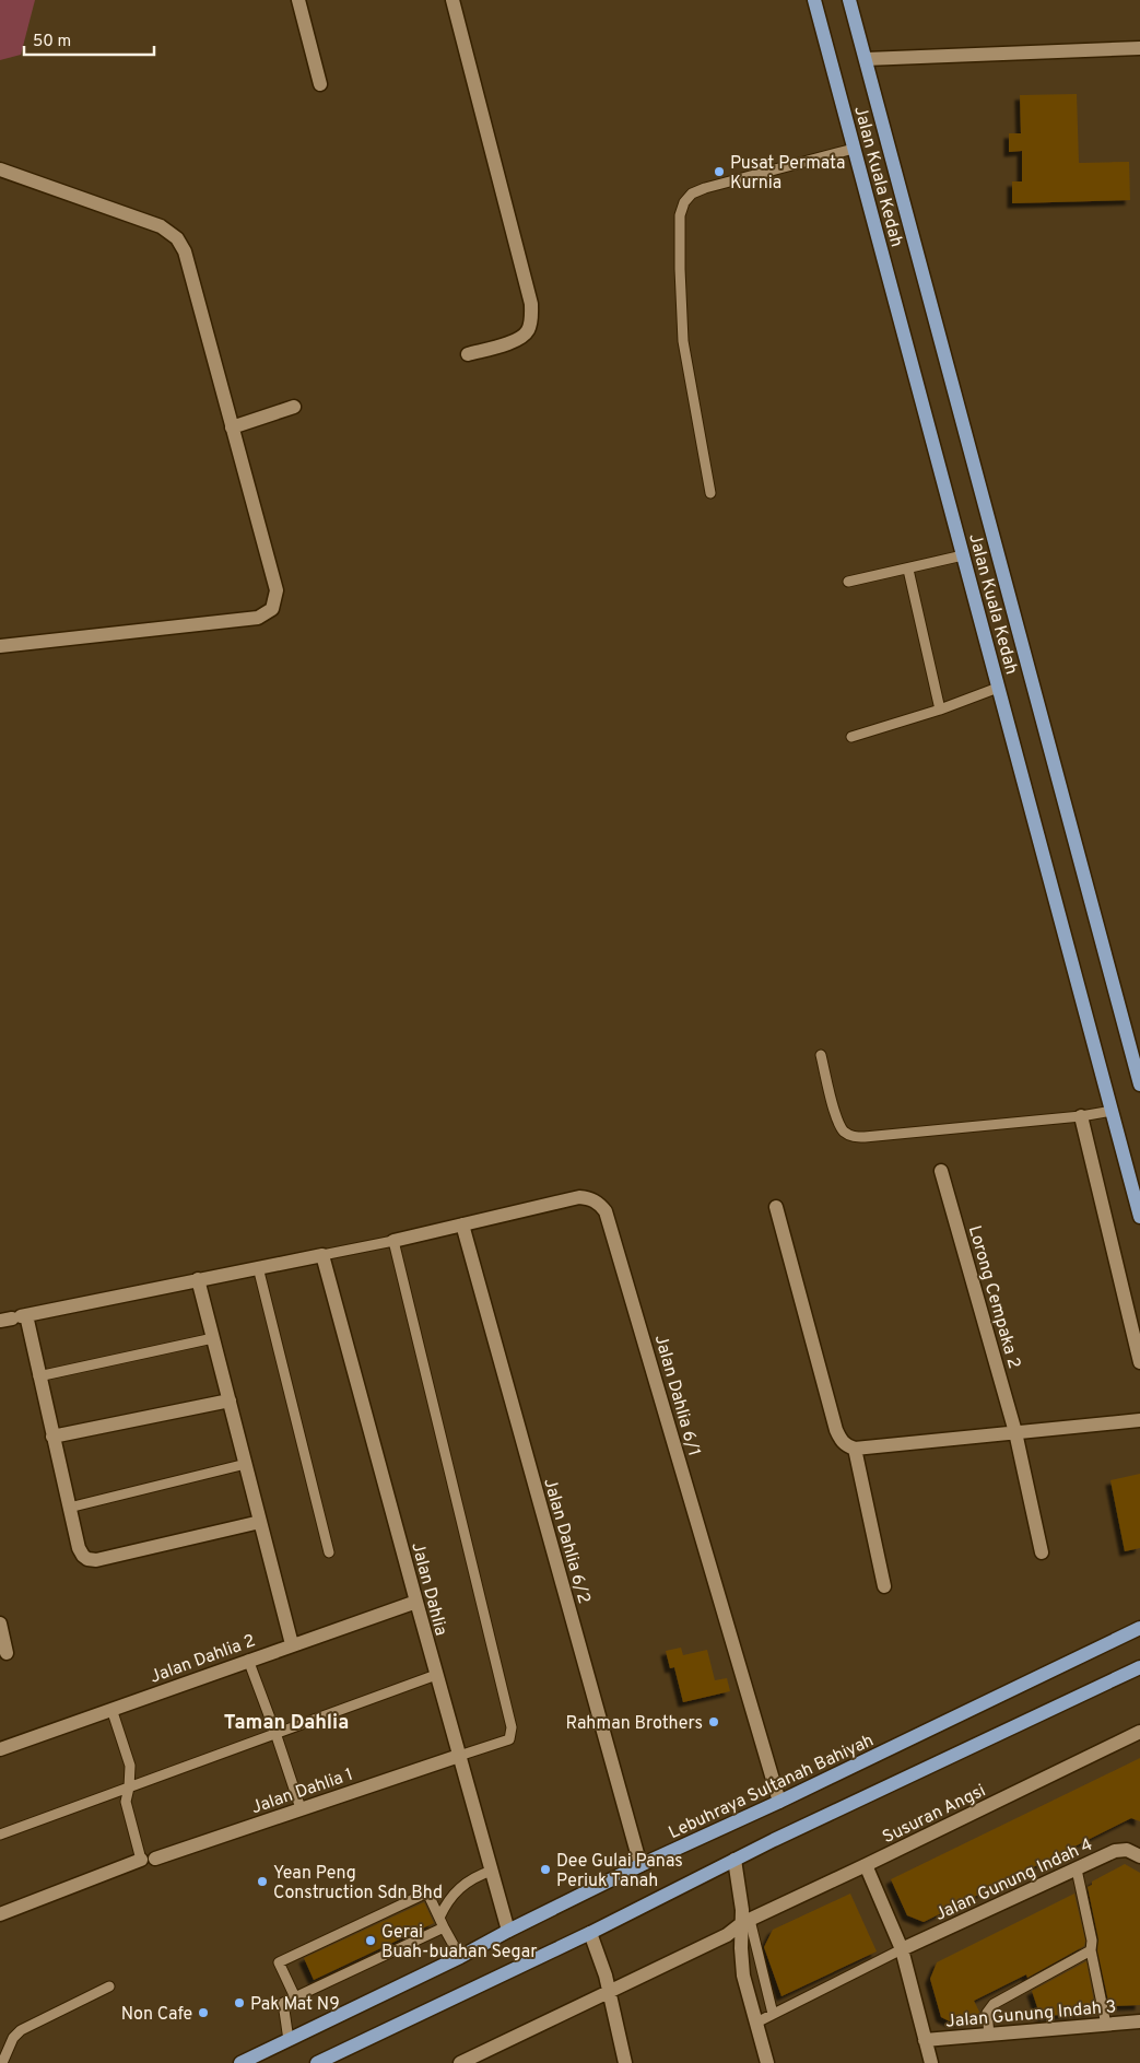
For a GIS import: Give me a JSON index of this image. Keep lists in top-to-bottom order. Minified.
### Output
{"streets":{"main road":["Jalan Kuala Kedah","Lebuhraya Sultanah Bahiyah"],"street":["Lorong Cempaka 2","Jalan Dahlia 6/1","Jalan Dahlia 6/2","Jalan Dahlia","Jalan Dahlia 2","Jalan Dahlia 1","Susuran Angsi","Jalan Gunung Indah 4","Jalan Gunung Indah 3"]},"crossings":[["Jalan Dahlia 6/1","Jalan Dahlia 6/2"],["Jalan Dahlia 6/1","Lebuhraya Sultanah Bahiyah"],["Jalan Dahlia 6/2","Lebuhraya Sultanah Bahiyah"],["Jalan Dahlia","Jalan Dahlia 2"],["Jalan Dahlia","Lebuhraya Sultanah Bahiyah"],["Jalan Dahlia","Jalan Dahlia 1"]],"districts":["Taman Dahlia"],"places":["Pusat Permata Kurnia","Rahman Brothers","Dee Gulai Panas Periuk Tanah","Yean Peng Construction Sdn Bhd","Gerai Buah-buahan Segar","Pak Mat N9","Non Cafe"],"scale_bar":"50 m"}
